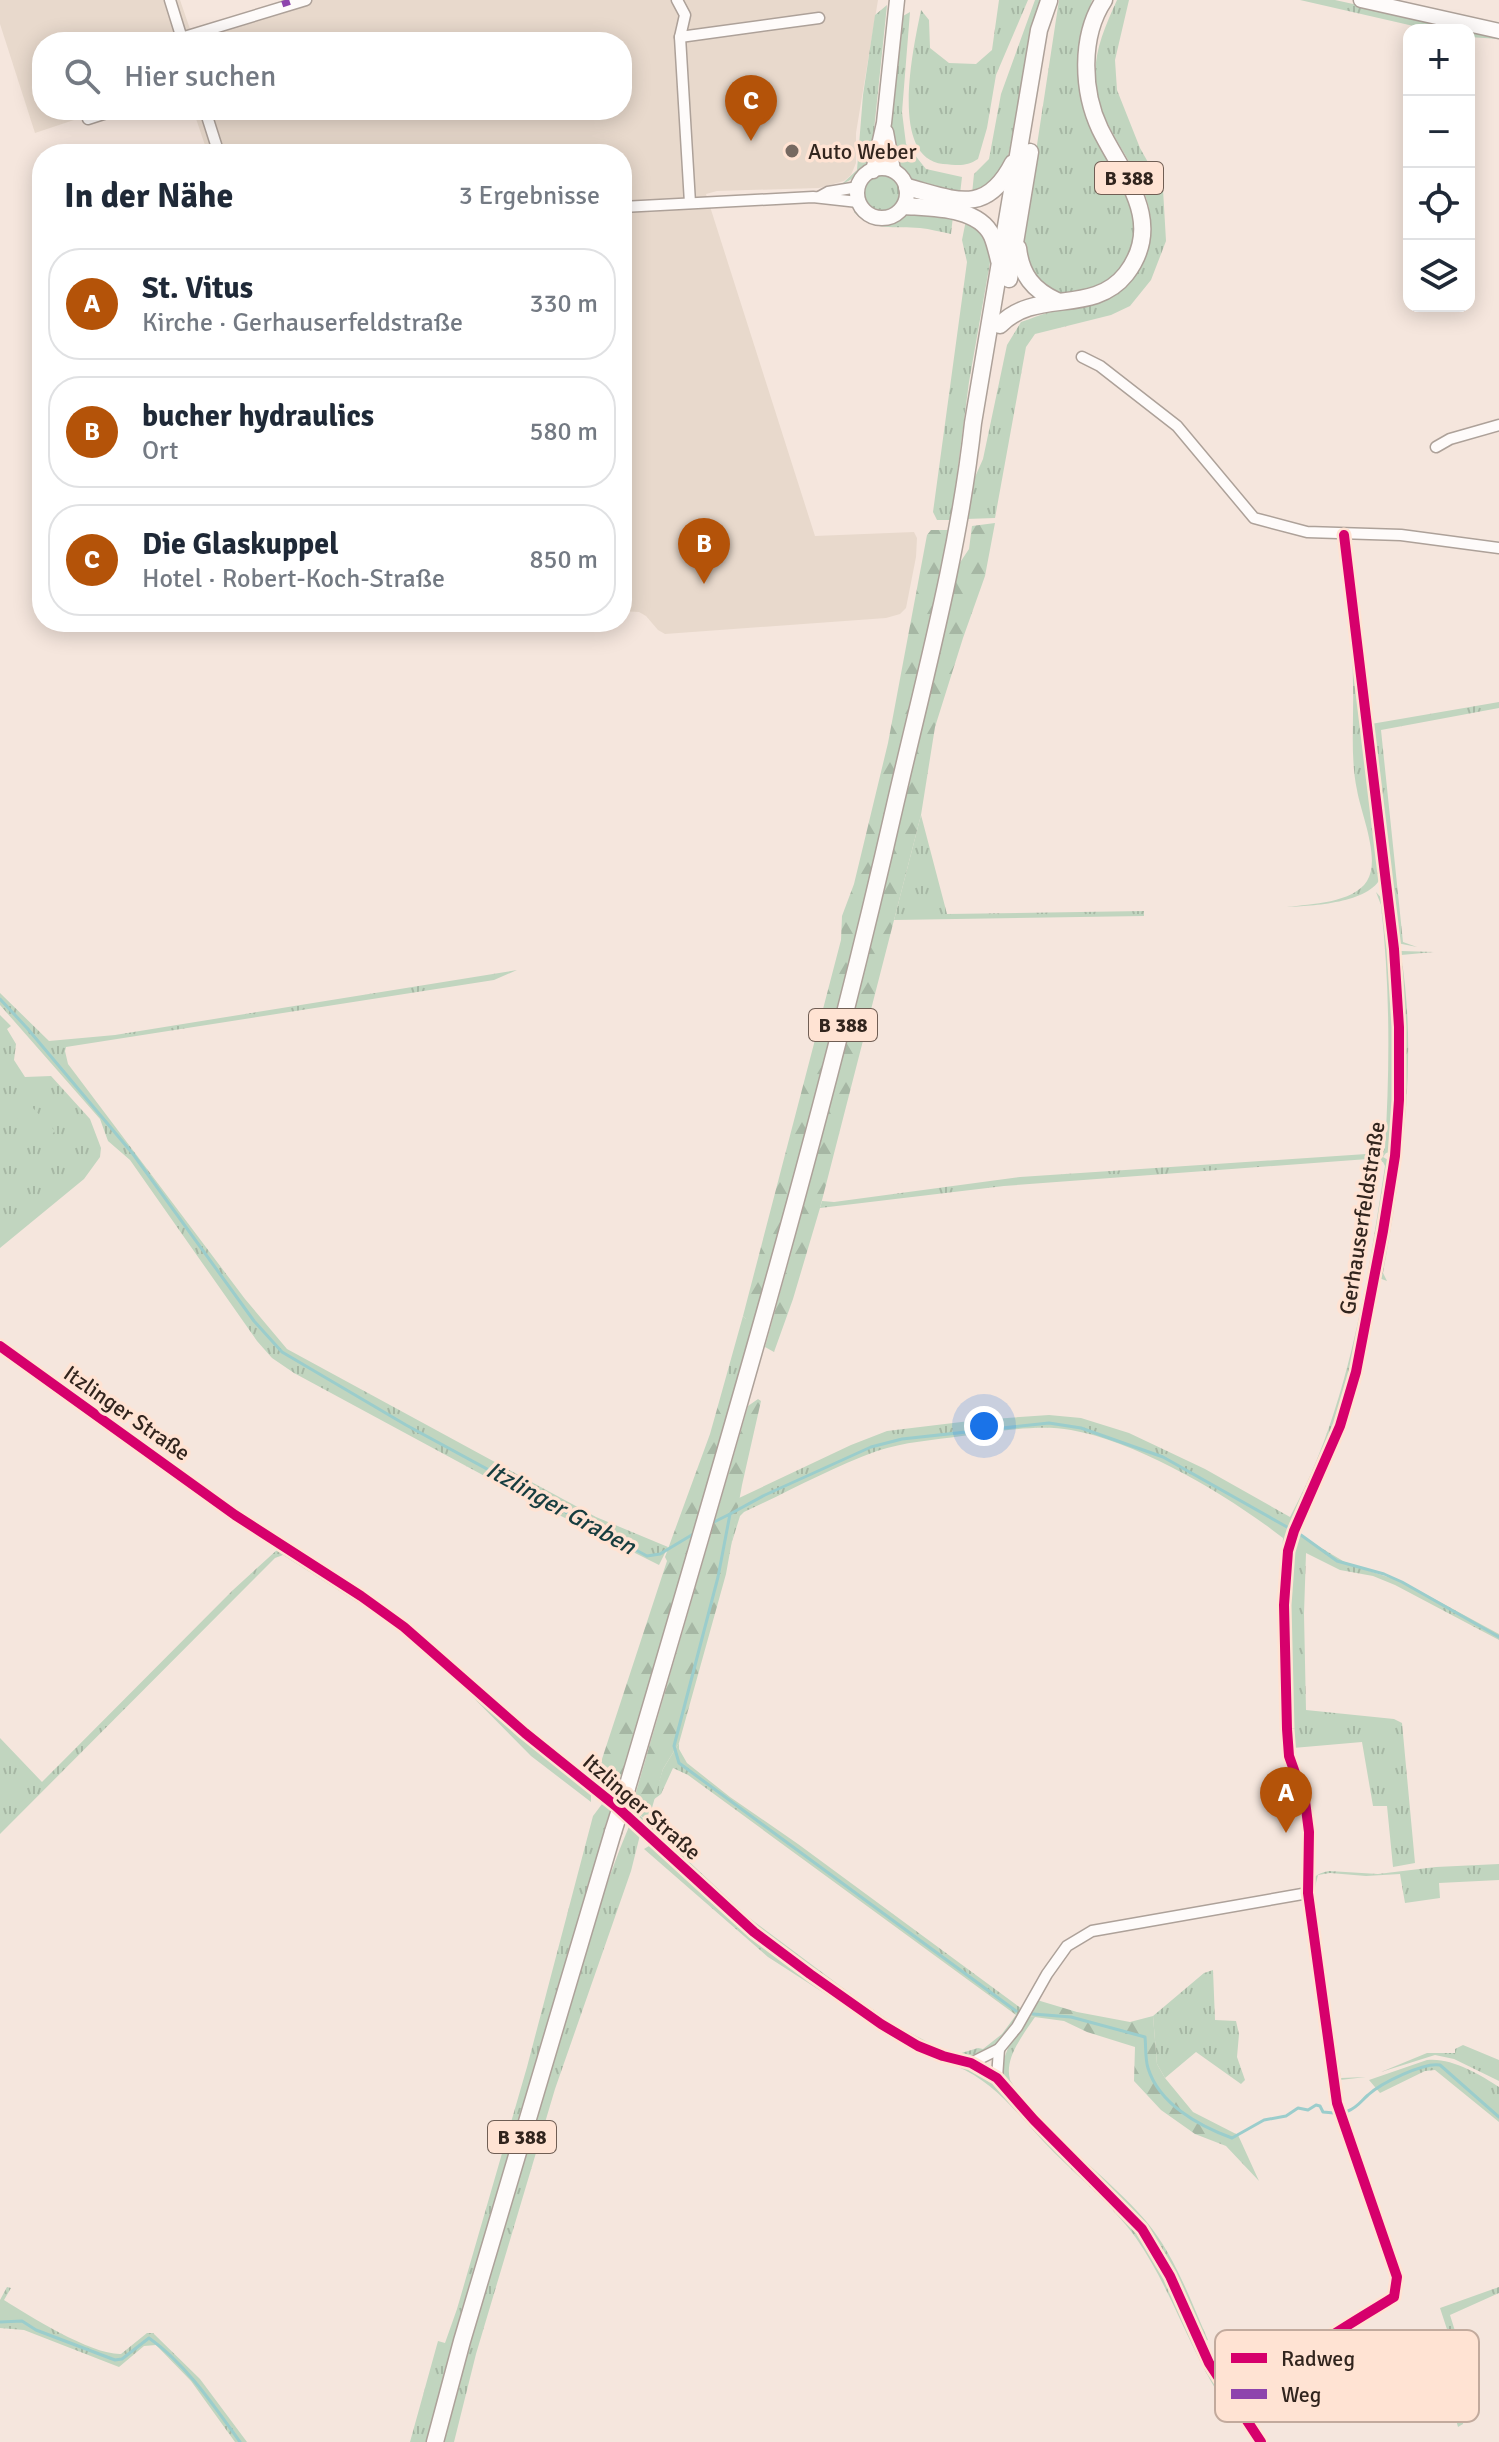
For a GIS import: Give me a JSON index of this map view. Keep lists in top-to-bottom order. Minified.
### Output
{"streets":{"main road":["B 388"],"street":["Gerhauserfeldstraße","Itzlinger Straße"]},"water":["Itzlinger Graben"],"places":["Auto Weber"],"legend":["Radweg","Weg"],"page":{"map_buttons":["+","−"],"search":"Hier suchen","pins":["C","B","A"],"heading":["In der Nähe","3 Ergebnisse"],"list":[{"mark":"A","name":"St. Vitus","note":"Kirche · Gerhauserfeldstraße","value":"330 m"},{"mark":"B","name":"bucher hydraulics","note":"Ort","value":"580 m"},{"mark":"C","name":"Die Glaskuppel","note":"Hotel · Robert-Koch-Straße","value":"850 m"}]}}
